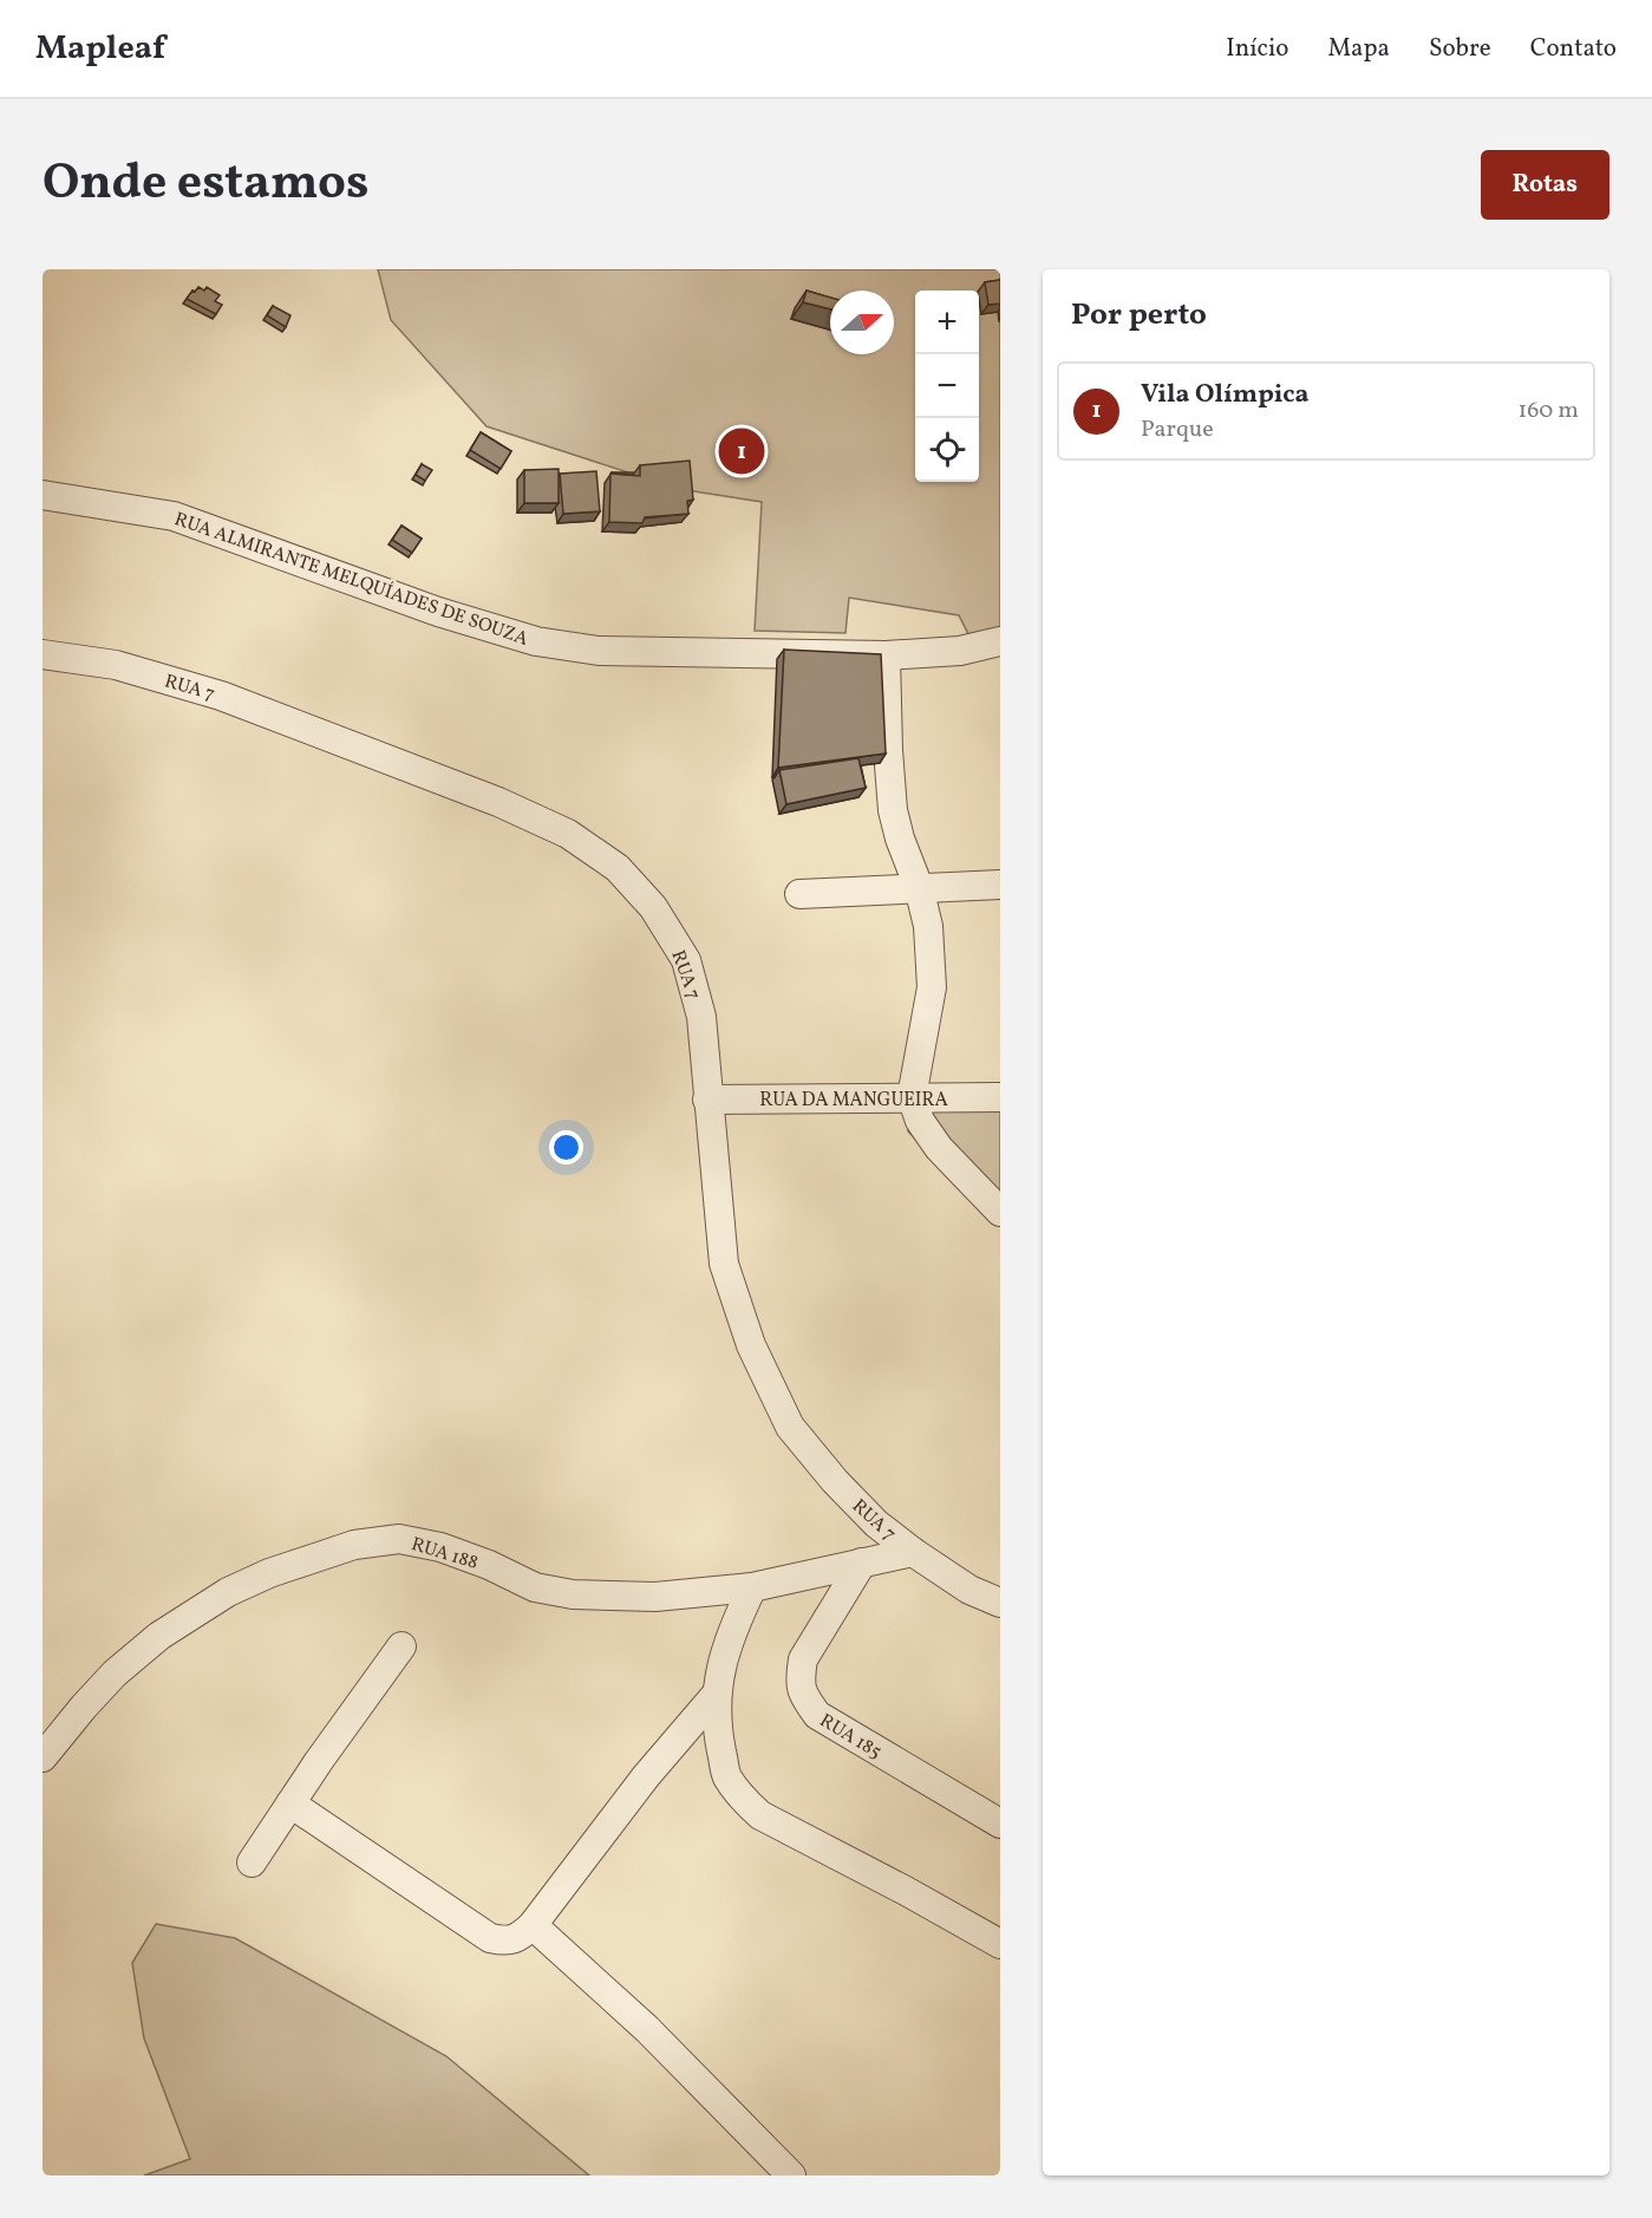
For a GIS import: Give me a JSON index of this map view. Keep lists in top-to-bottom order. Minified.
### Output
{"streets":{"street":["RUA ALMIRANTE MELQUÍADES DE SOUZA","RUA 7","RUA DA MANGUEIRA","RUA 188","RUA 185"]},"crossings":[["RUA 7","RUA DA MANGUEIRA"],["RUA 7","RUA 188"],["RUA 188","RUA 185"]],"north":"right","page":{"header":"Mapleaf","nav":["Início","Mapa","Sobre","Contato"],"title":"Onde estamos","buttons":"Rotas","heading":"Por perto","map_buttons":["+","−"],"list":[{"mark":"1","name":"Vila Olímpica","note":"Parque","value":"160 m"}],"pins":"1"}}
